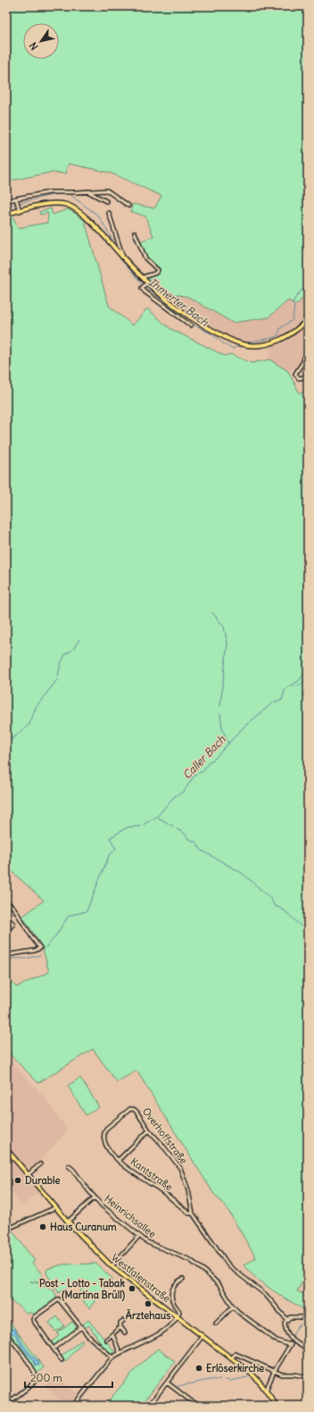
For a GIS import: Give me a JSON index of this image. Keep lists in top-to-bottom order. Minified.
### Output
{"streets":{"main road":["Westfalenstraße"],"street":["Overhoffstraße","Kantstraße","Heinrichsallee"]},"crossings":[["Overhoffstraße","Kantstraße"]],"water":["Ihmerter Bach","Caller Bach"],"places":["Durable","Haus Curanum","Post - Lotto - Tabak (Martina Brüll)","Ärztehaus","Erlöserkirche"],"scale_bar":"200 m","north":"bottom left"}
